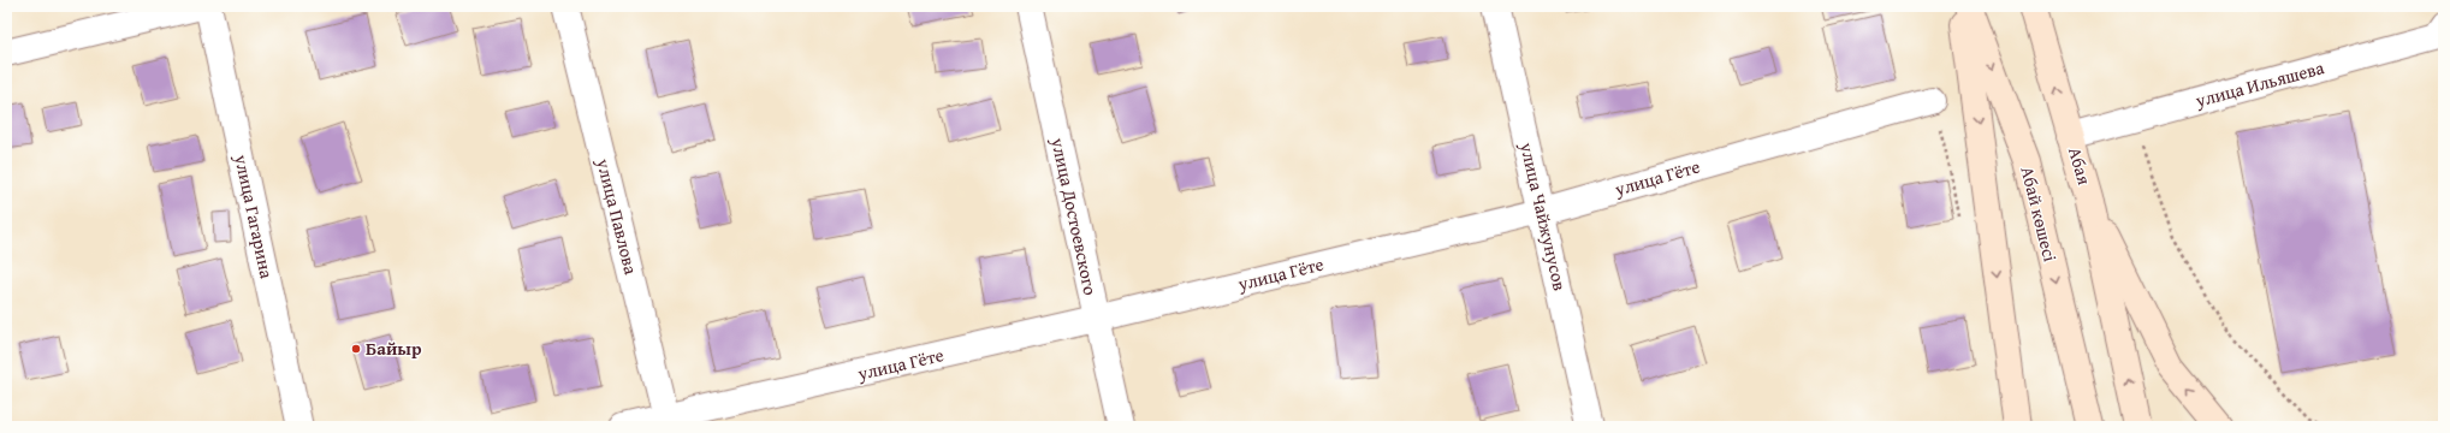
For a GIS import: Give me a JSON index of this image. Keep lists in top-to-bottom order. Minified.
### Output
{"streets":{"main road":["Абая","Абай көшесі"],"street":["улица Ильяшева","улица Гёте","улица Гагарина","улица Павлова","улица Достоевского","улица Чайжунусов"]},"crossings":[["улица Ильяшева","Абая"],["улица Гёте","улица Павлова"],["улица Гёте","улица Достоевского"],["улица Гёте","улица Чайжунусов"]],"places":["Байыр"]}
